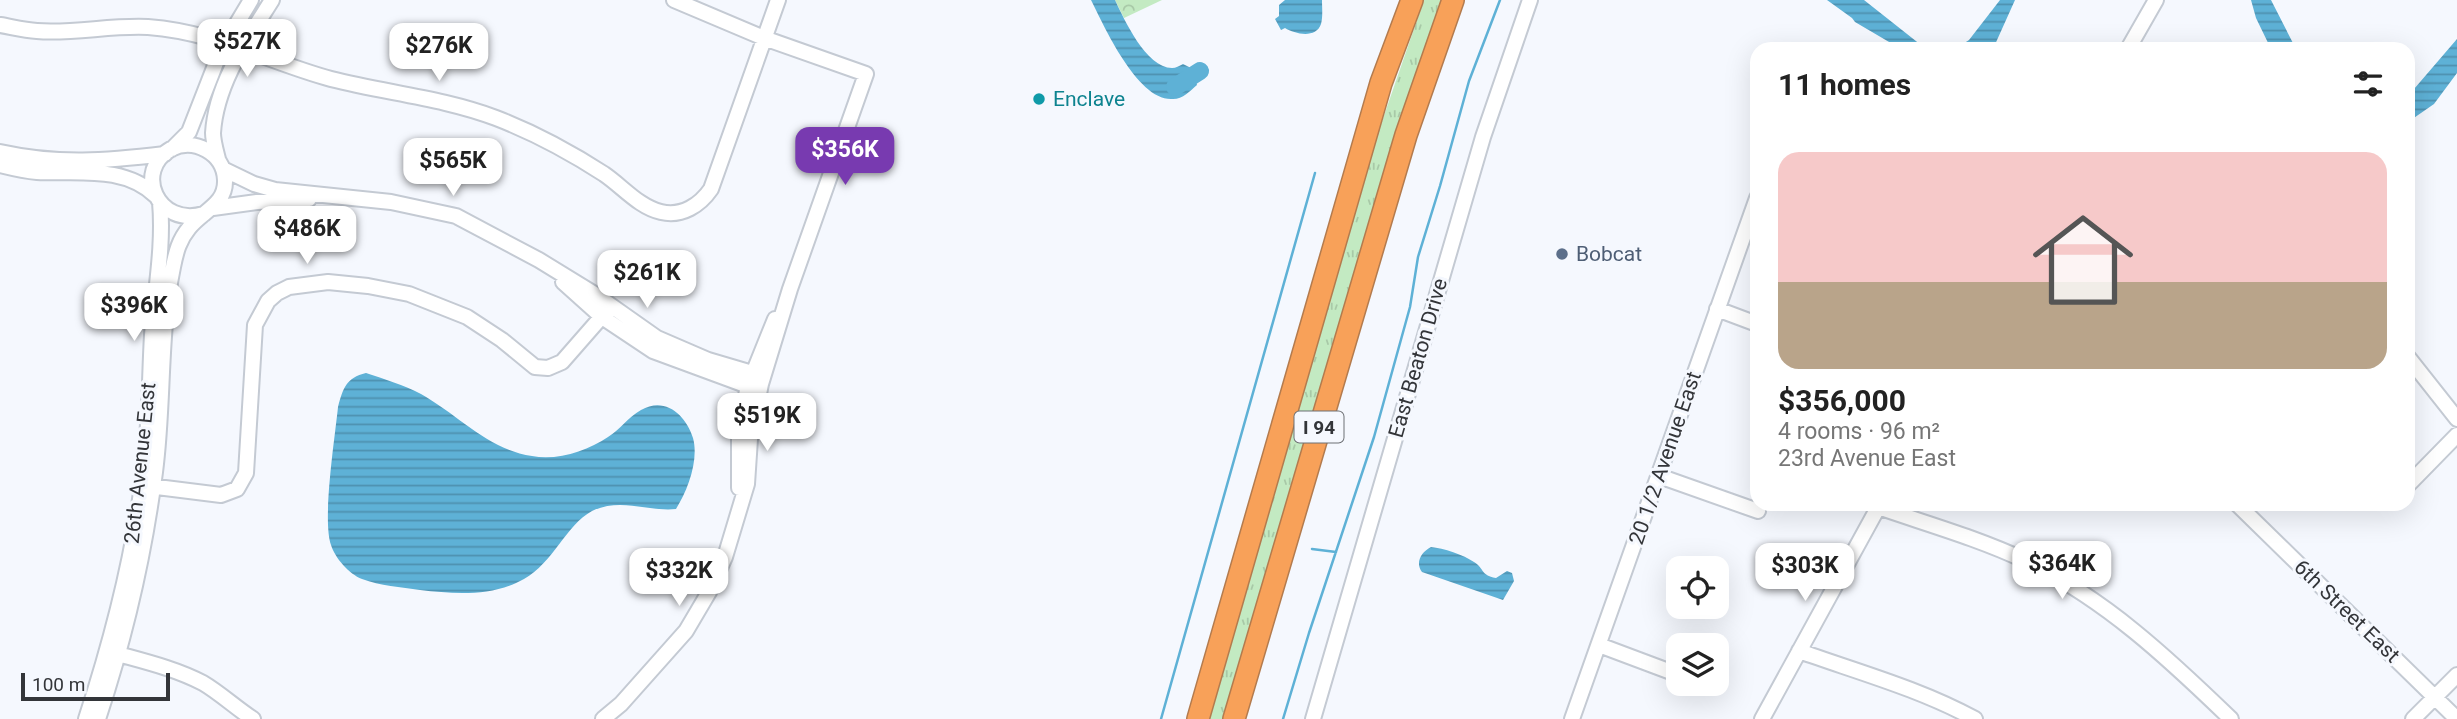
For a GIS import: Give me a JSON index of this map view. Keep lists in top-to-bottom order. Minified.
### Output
{"streets":{"highway":["I 94"],"street":["East Beaton Drive","20 1/2 Avenue East","26th Avenue East","6th Street East"]},"places":["Enclave","Bobcat"],"scale_bar":"100 m","page":{"price":["$527K","$276K","$356K","$565K","$486K","$261K","$396K","$519K","$364K","$303K","$332K"],"heading":"11 homes","list":[{"name":"$356,000","note":"4 rooms · 96 m² · 23rd Avenue East"}],"scale":"100 m"}}
